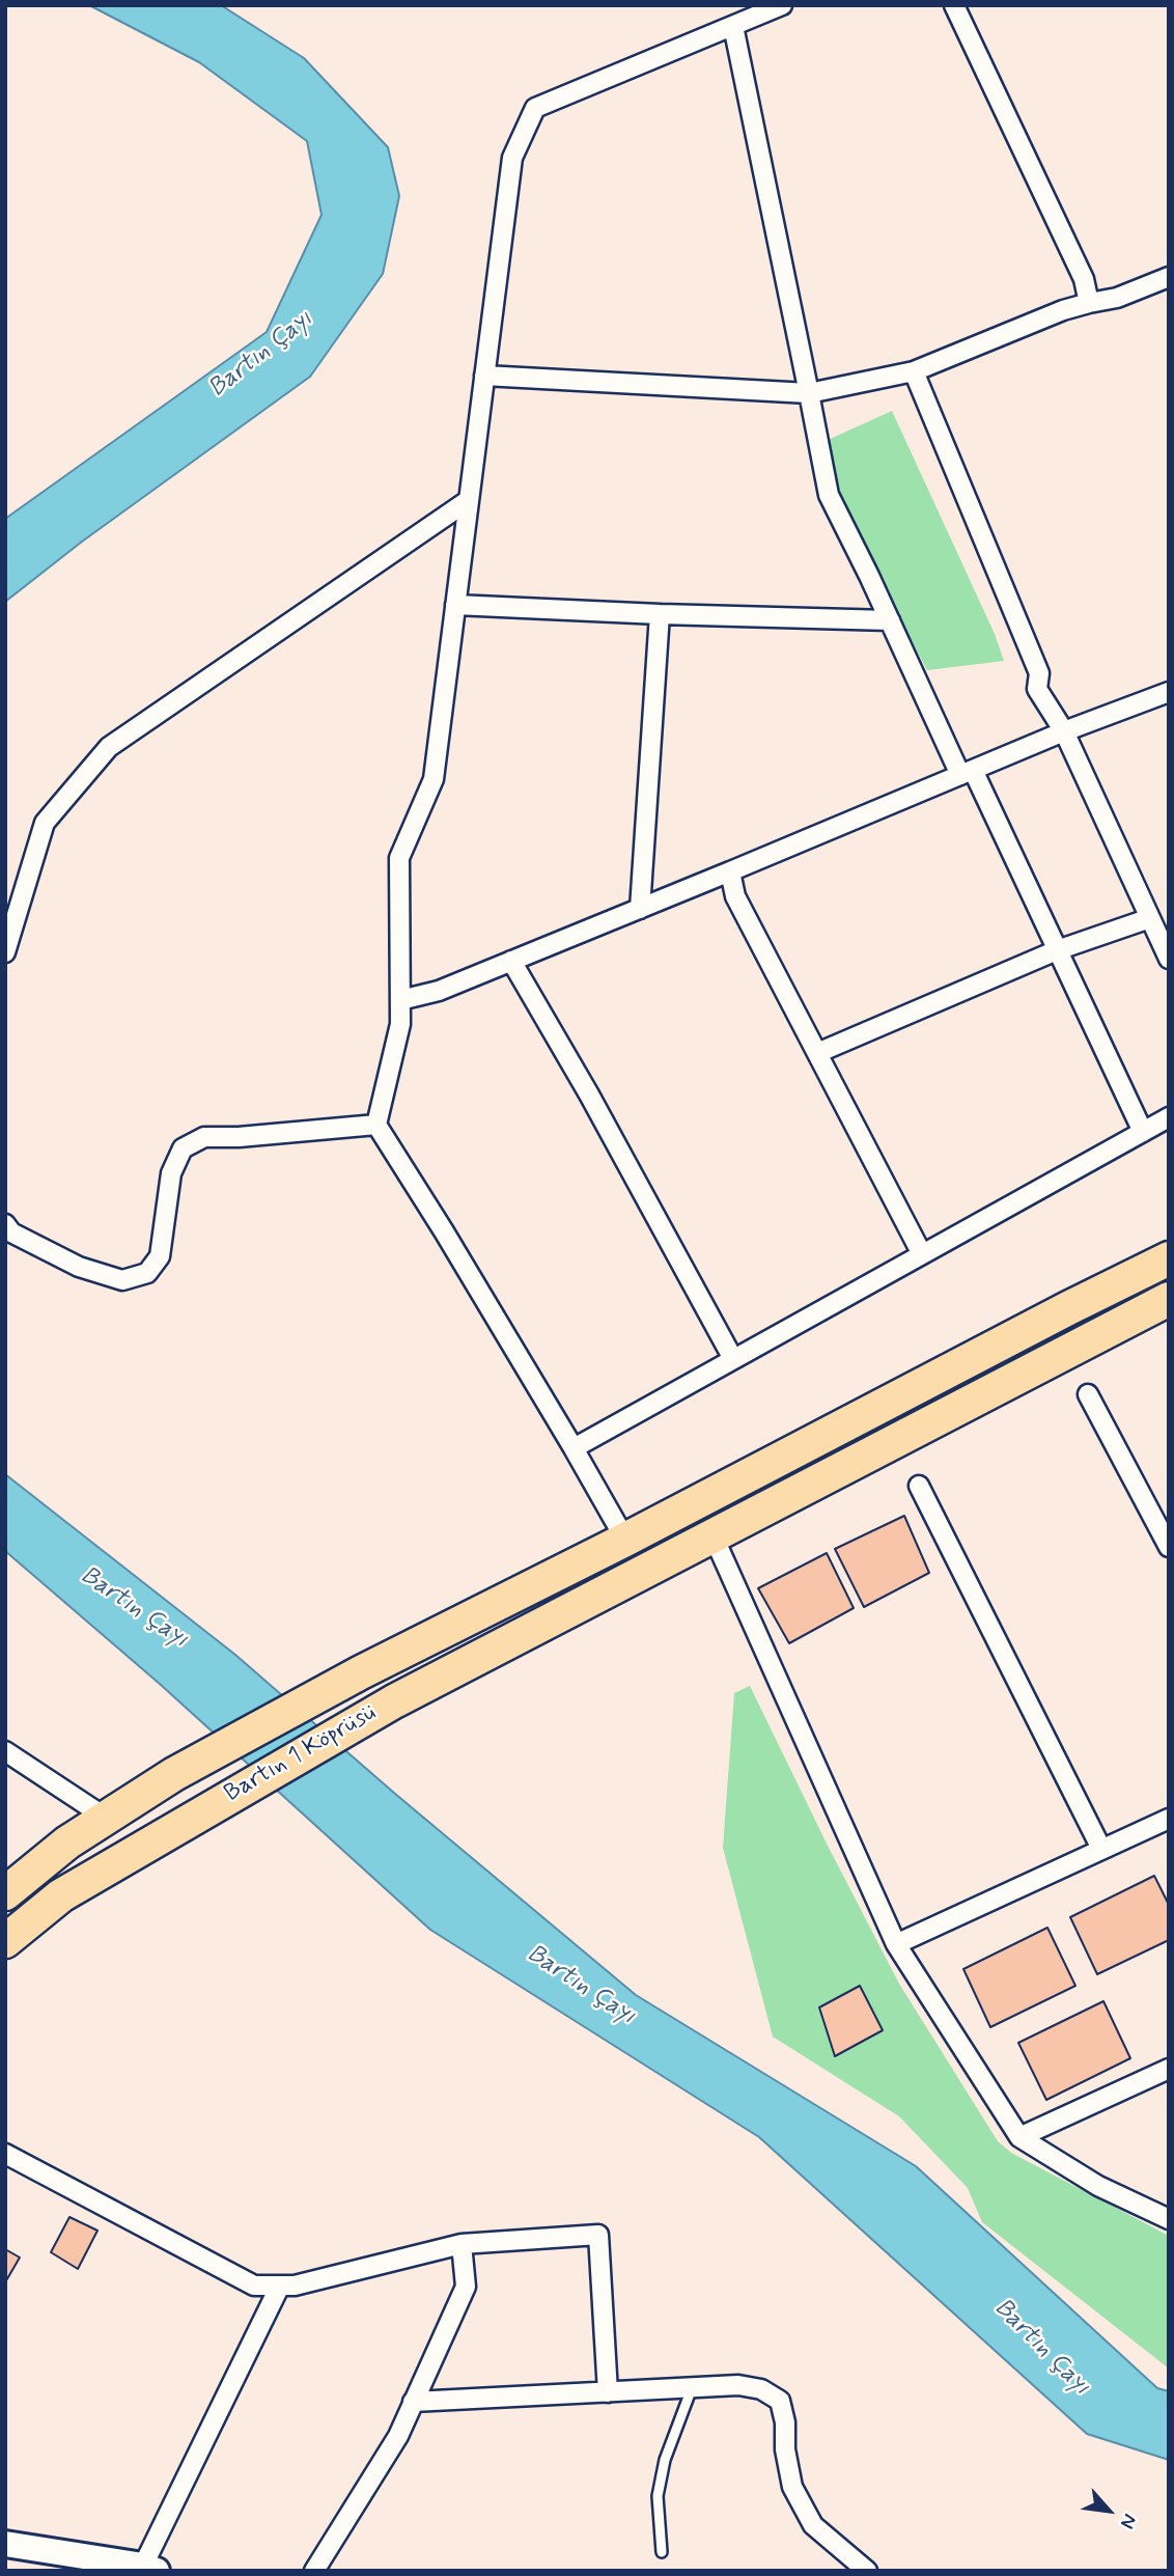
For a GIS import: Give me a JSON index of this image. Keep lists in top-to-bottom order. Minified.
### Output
{"streets":{"highway":["Bartın 1 Köprüsü"]},"water":["Bartın Çayı"],"north":"bottom right"}
